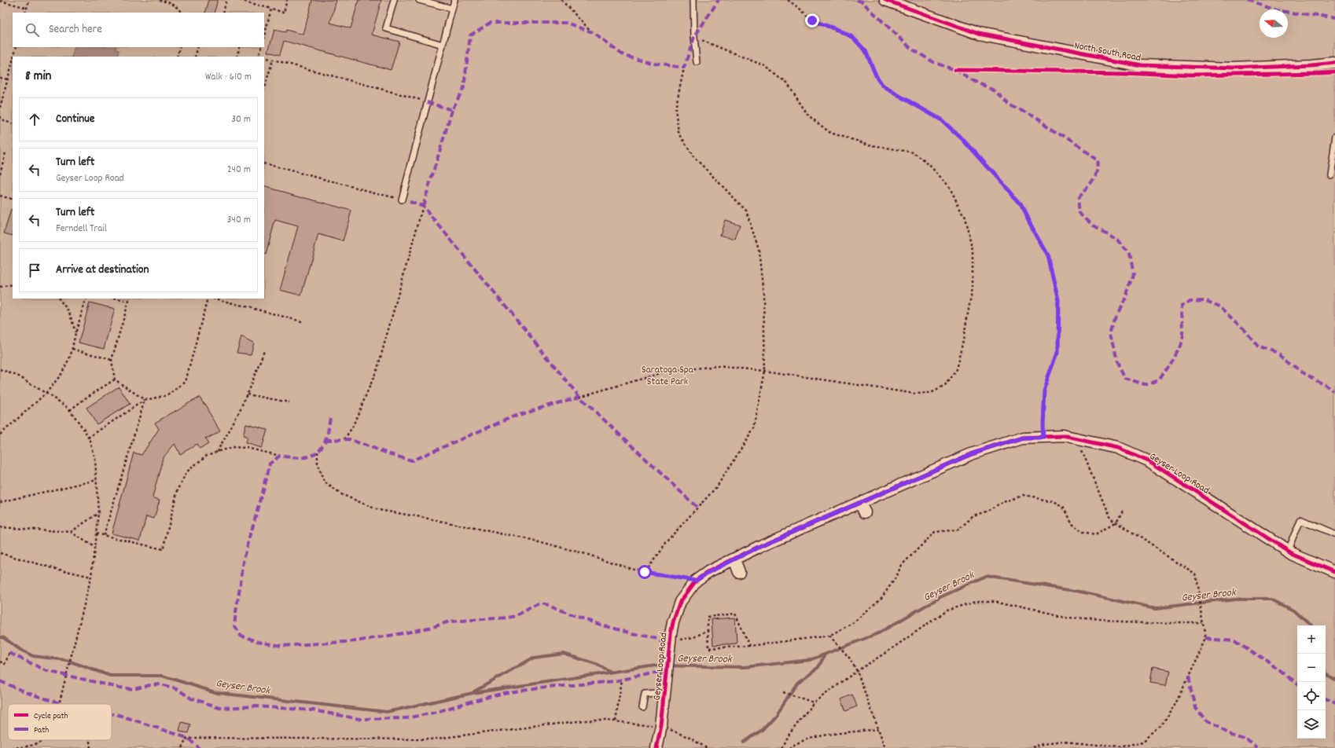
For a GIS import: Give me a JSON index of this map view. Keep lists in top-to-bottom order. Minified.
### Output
{"streets":{"street":["North South Road","Geyser Loop Road"]},"water":["Geyser Brook"],"parks":["Saratoga Spa State Park"],"legend":["Cycle path","Path"],"north":"left","page":{"search":"Search here","heading":["8 min","Walk · 610 m"],"list":[["Continue","30 m"],["Turn left","Geyser Loop Road","240 m"],["Turn left","Ferndell Trail","340 m"],"Arrive at destination"],"map_buttons":["+","−"]}}
